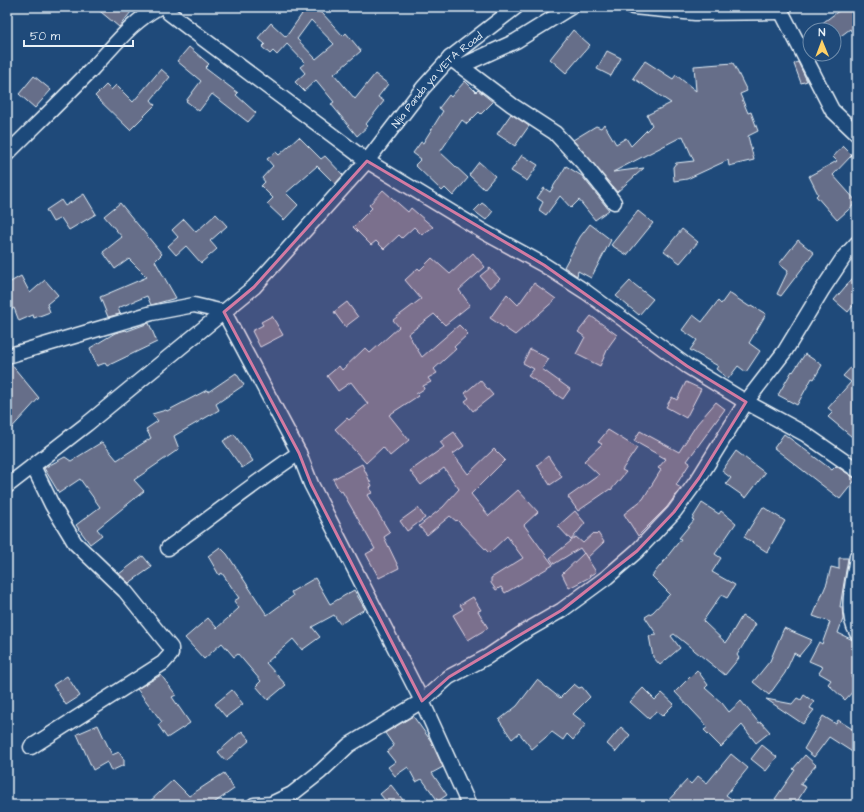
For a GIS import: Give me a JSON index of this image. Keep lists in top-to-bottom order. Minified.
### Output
{"streets":{"street":["Njia Panda ya VETA Road"]},"scale_bar":"50 m","north":"top"}
